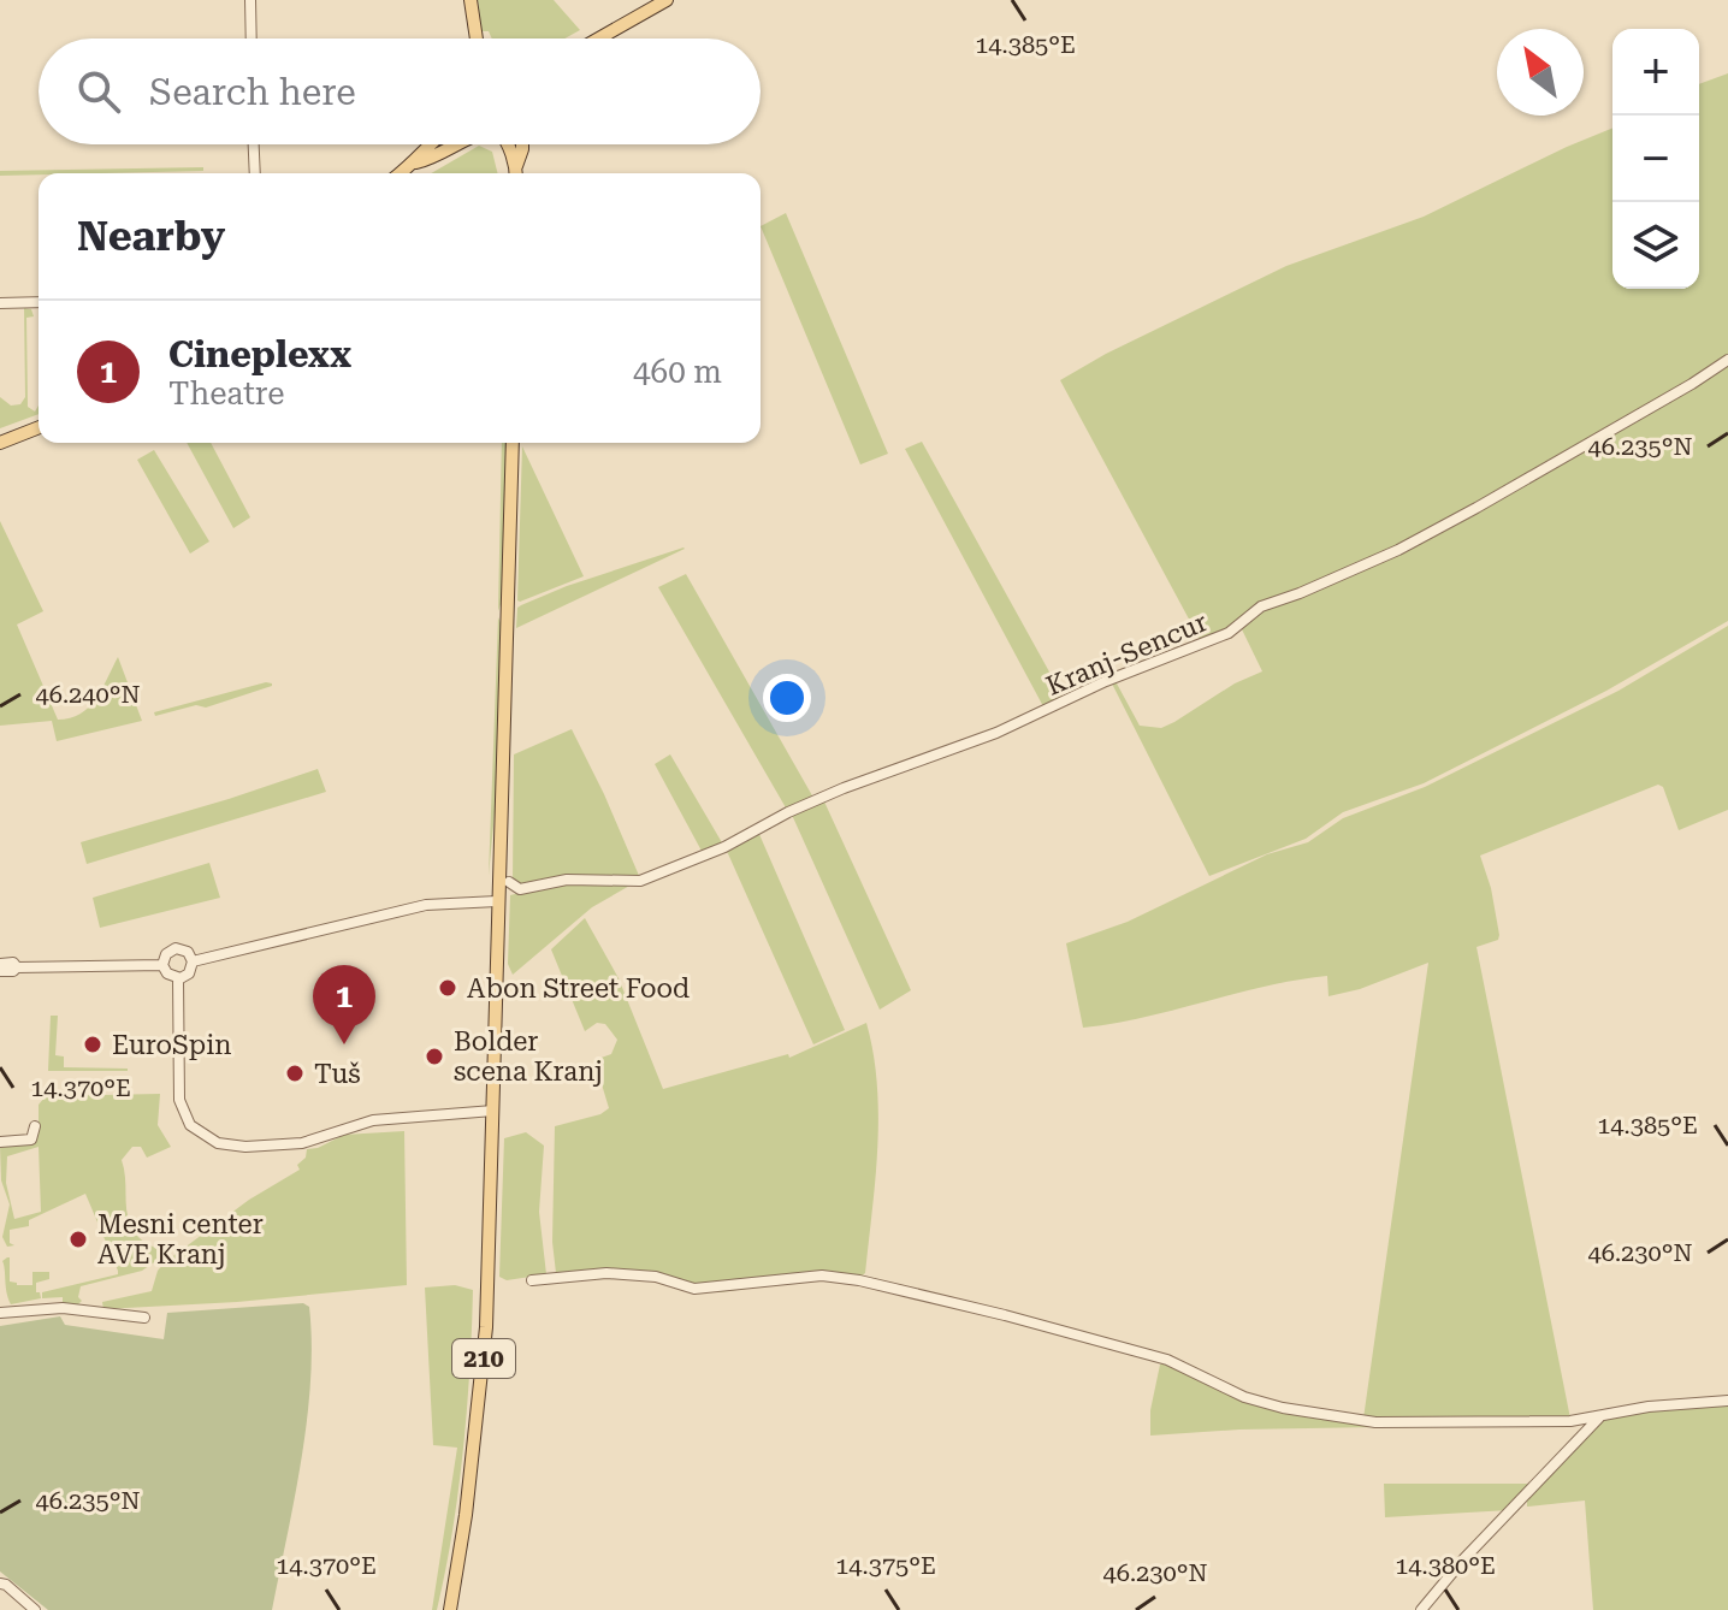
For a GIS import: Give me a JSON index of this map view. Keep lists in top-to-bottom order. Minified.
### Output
{"streets":{"main road":["210"],"street":["Kranj-Sencur"]},"places":["Abon Street Food","EuroSpin","Bolder scena Kranj","Tuš","Mesni center AVE Kranj"],"north":"top left","page":{"map_buttons":["+","−"],"search":"Search here","heading":"Nearby","list":[{"mark":"1","name":"Cineplexx","note":"Theatre","value":"460 m"}],"pins":"1"},"coordinates":["14.385°E","46.235°N","46.240°N","14.370°E","46.230°N","14.375°E","14.380°E"]}
